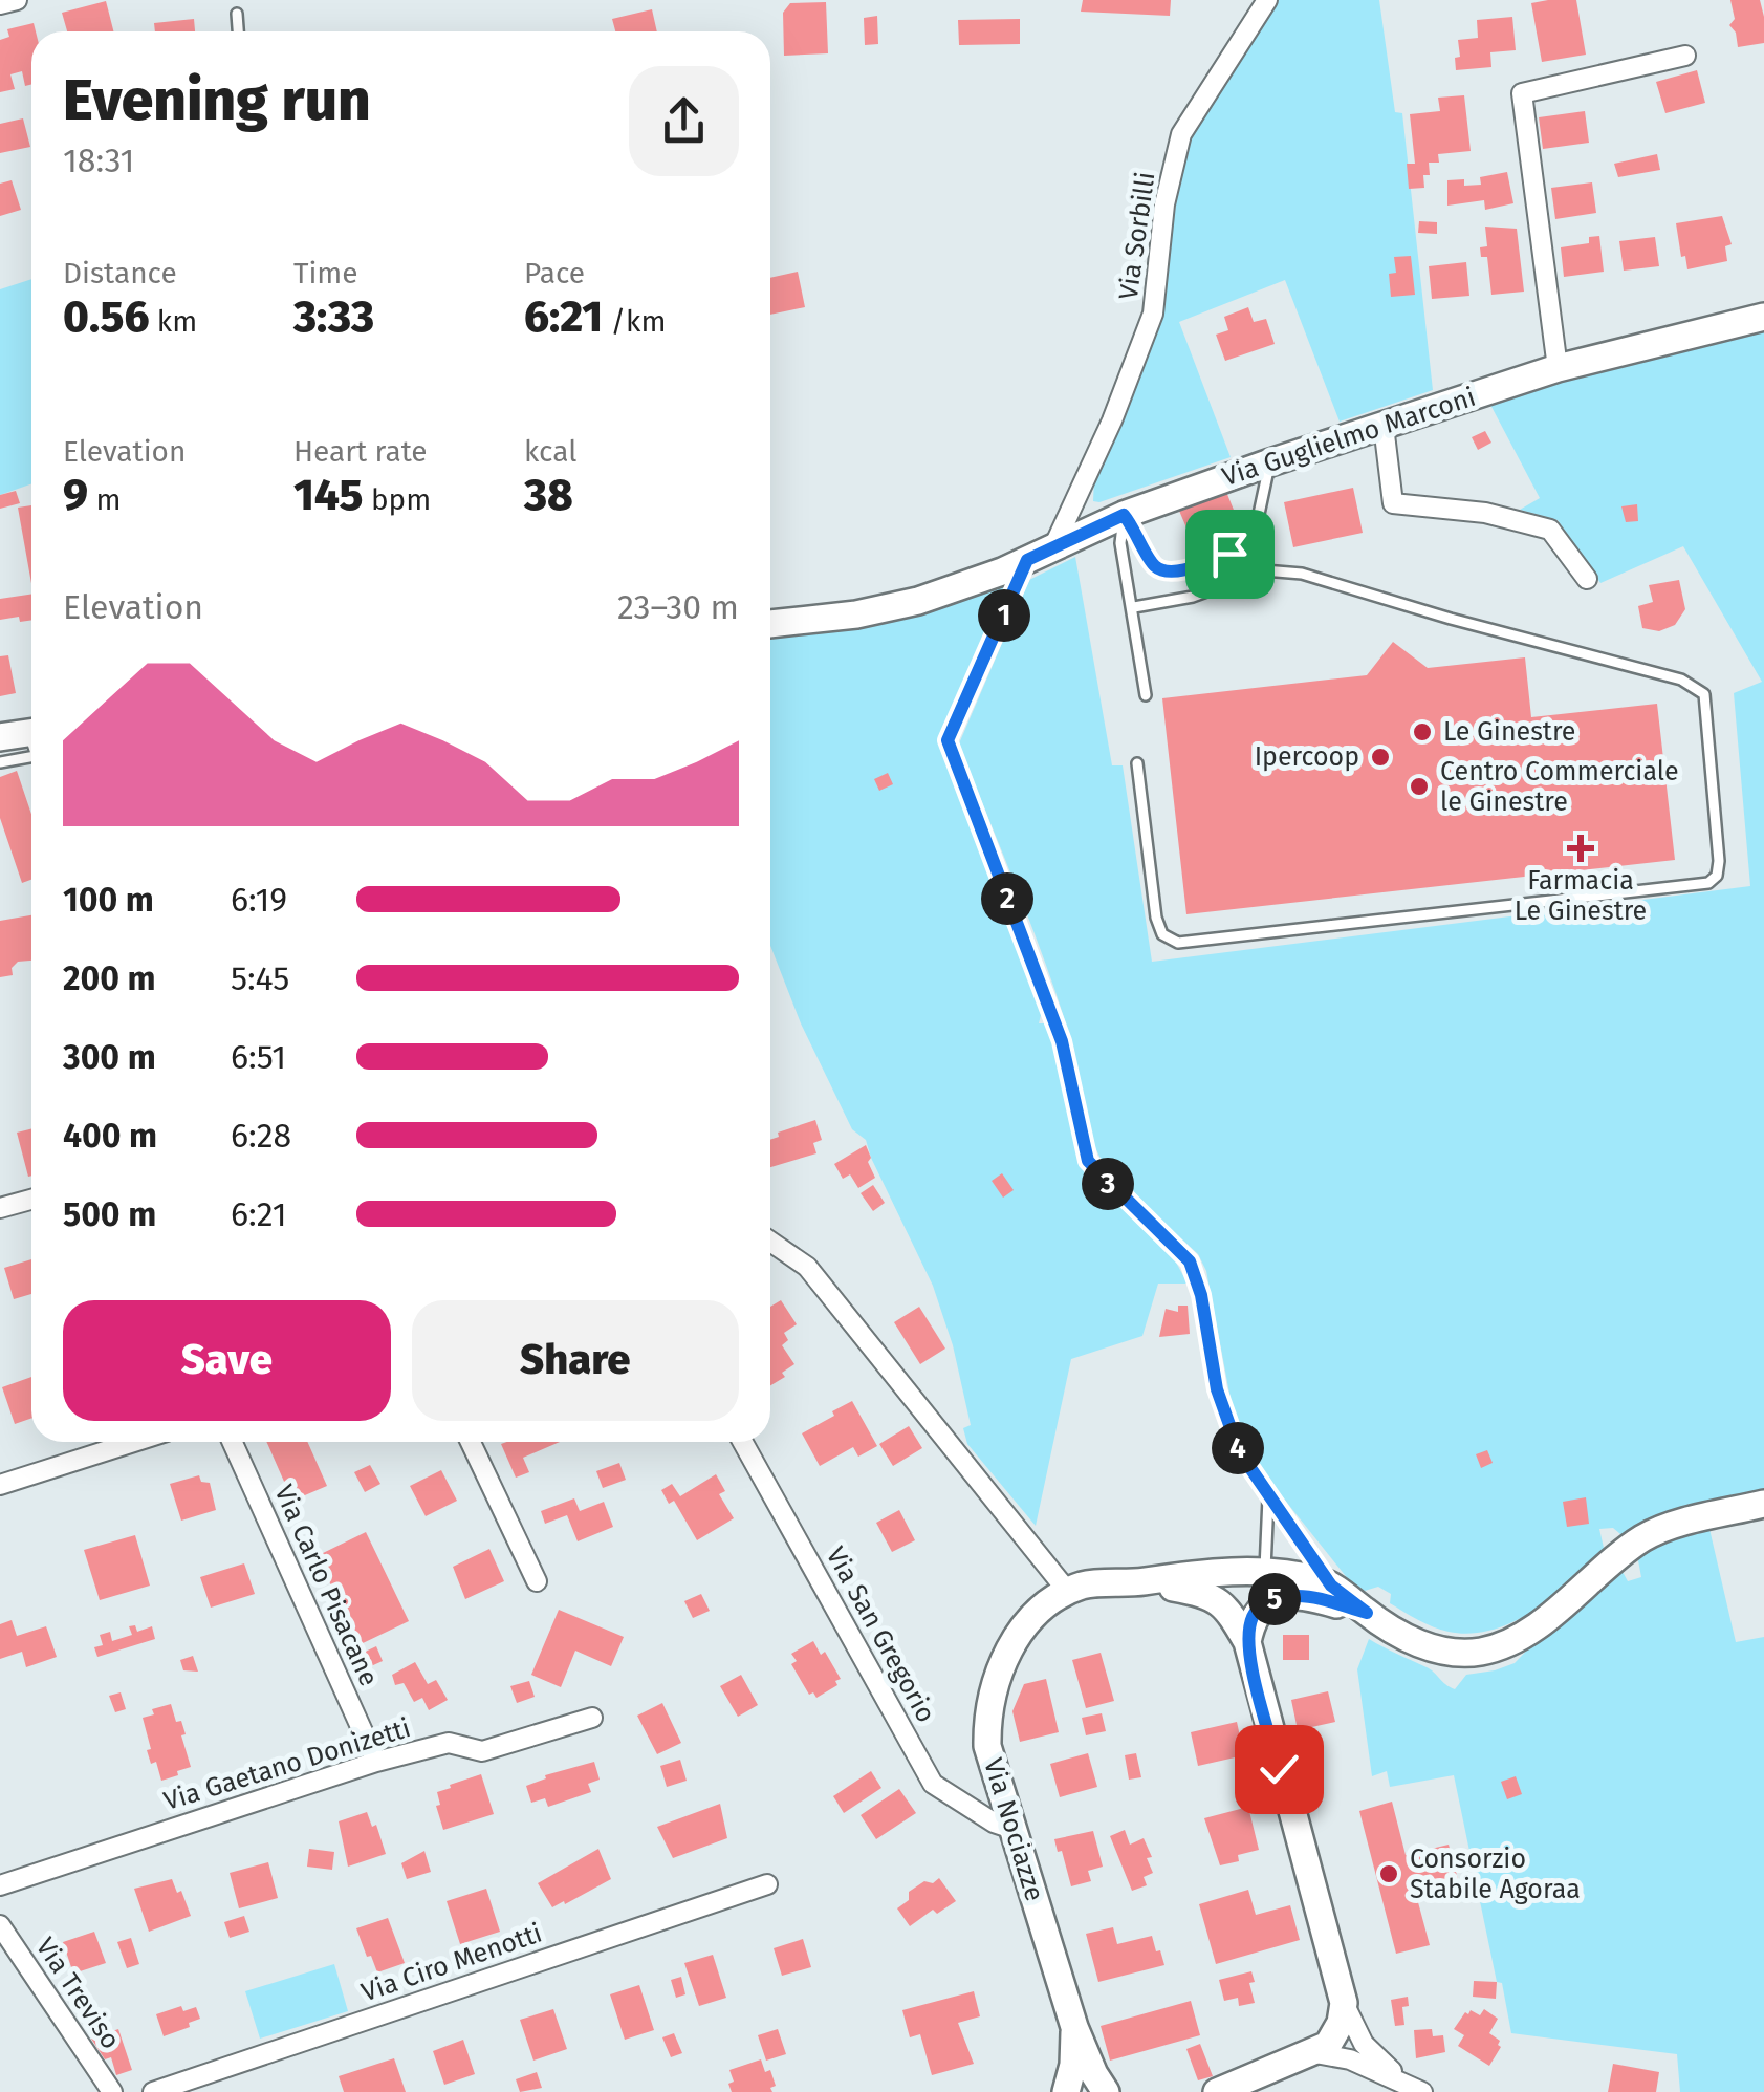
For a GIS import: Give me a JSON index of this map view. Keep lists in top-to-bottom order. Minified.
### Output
{"streets":{"street":["Via Sorbilli","Via Guglielmo Marconi","Via Carlo Pisacane","Via San Gregorio","Via Gaetano Donizetti","Via Nociazze","Via Ciro Menotti","Via Treviso"]},"crossings":[["Via Sorbilli","Via Guglielmo Marconi"],["Via Carlo Pisacane","Via Gaetano Donizetti"],["Via San Gregorio","Via Nociazze"]],"places":{"other":["Le Ginestre","Ipercoop","Centro Commerciale le Ginestre","Consorzio Stabile Agoraa"],"health":["Farmacia Le Ginestre"]},"page":{"heading":["Evening run","18:31"],"stats":[["Distance","0.56 km"],["Time","3:33"],["Pace","6:21 /km"],["Elevation","9 m"],["Heart rate","145 bpm"],["kcal","38"]],"chart":["Elevation","23–30 m"],"pins":["1","2","3","4","5"],"list":[{"name":"100 m","note":"6:19"},{"name":"200 m","note":"5:45"},{"name":"300 m","note":"6:51"},{"name":"400 m","note":"6:28"},{"name":"500 m","note":"6:21"}],"buttons":["Save","Share"]}}
